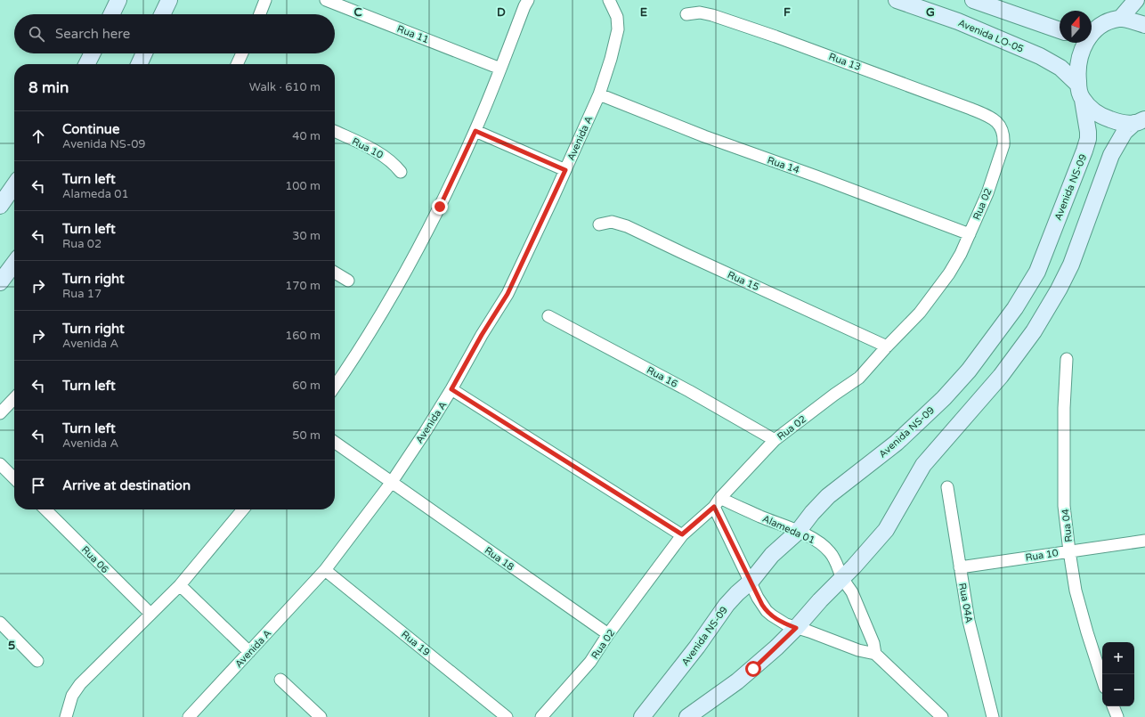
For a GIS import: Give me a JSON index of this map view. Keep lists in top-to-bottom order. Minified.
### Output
{"streets":{"street":["Rua 11","Avenida LO-05","Rua 13","Avenida A","Rua 10","Rua 14","Avenida NS-09","Rua 02","Rua 15","Rua 16","Rua 04","Alameda 01","Rua 18","Rua 06","Rua 04A","Rua 19"]},"crossings":[["Avenida LO-05","Avenida NS-09"],["Rua 13","Rua 02"],["Avenida A","Rua 14"],["Avenida A","Rua 18"],["Avenida A","Rua 19"],["Rua 10","Rua 04"],["Rua 10","Rua 04A"],["Rua 14","Rua 02"],["Avenida NS-09","Alameda 01"],["Rua 02","Rua 15"],["Rua 02","Rua 16"],["Rua 02","Alameda 01"],["Rua 02","Rua 18"]],"north":"top","page":{"search":"Search here","heading":["8 min","Walk · 610 m"],"list":[["Continue","Avenida NS-09","40 m"],["Turn left","Alameda 01","100 m"],["Turn left","Rua 02","30 m"],["Turn right","Rua 17","170 m"],["Turn right","Avenida A","160 m"],["Turn left","60 m"],["Turn left","Avenida A","50 m"],"Arrive at destination"],"map_buttons":["+","−"]},"grid":{"columns":["C","D","E","F","G"],"rows":["5"]}}
